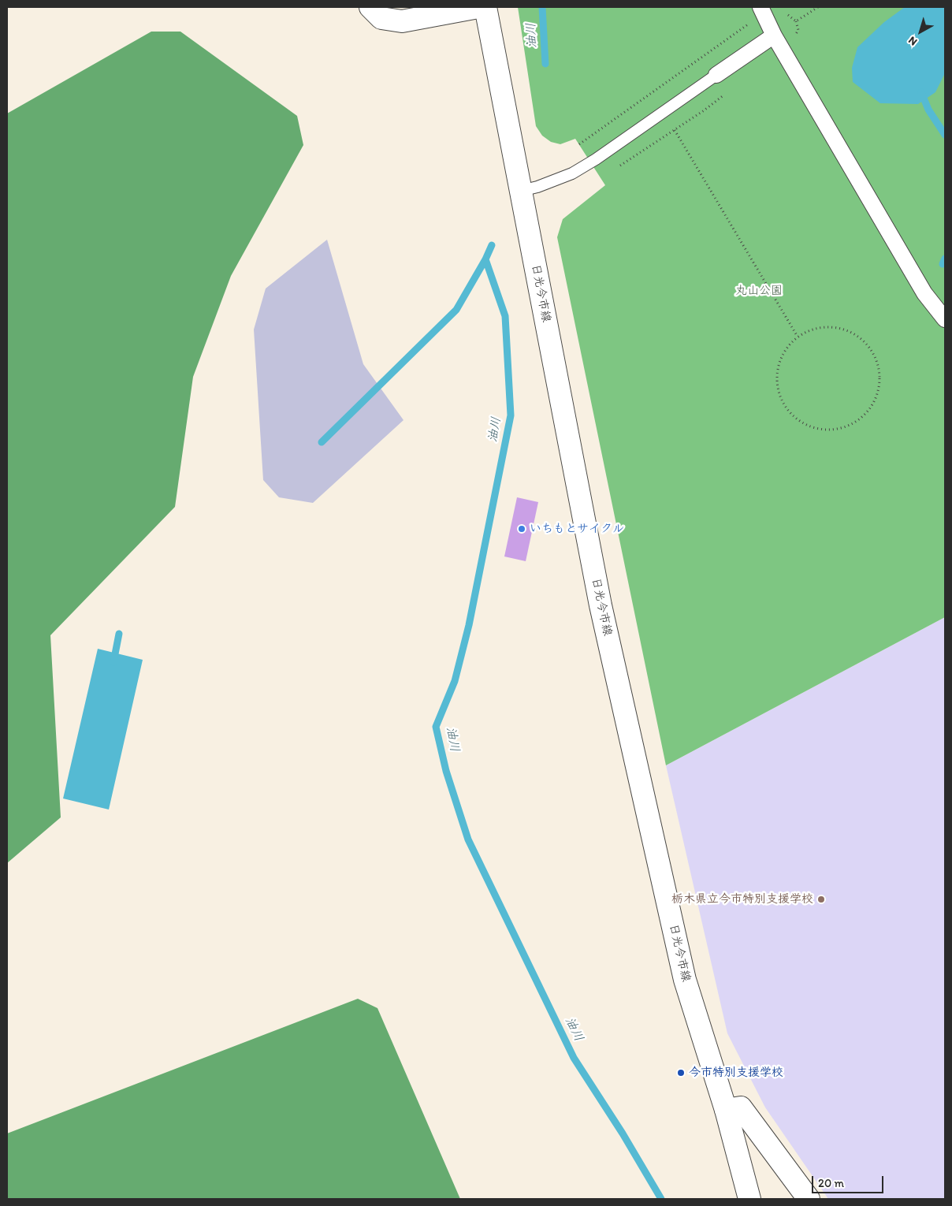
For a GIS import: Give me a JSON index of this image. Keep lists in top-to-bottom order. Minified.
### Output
{"streets":{"main road":["日光今市線"]},"water":["油川"],"parks":["丸山公園"],"places":["いちもとサイクル","栃木県立今市特別支援学校","今市特別支援学校"],"scale_bar":"20 m","north":"bottom left"}
